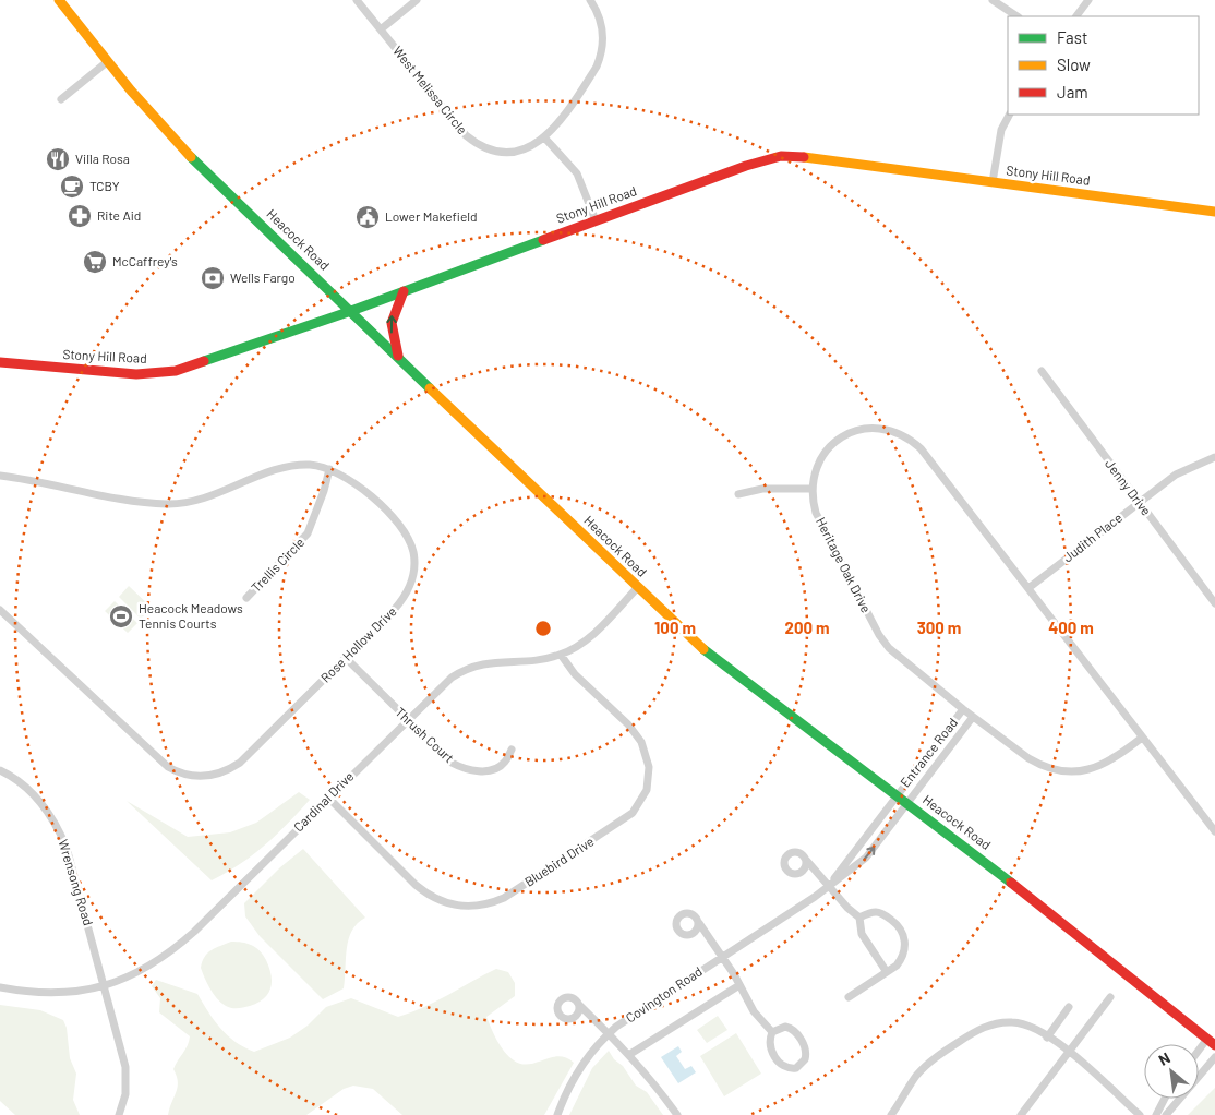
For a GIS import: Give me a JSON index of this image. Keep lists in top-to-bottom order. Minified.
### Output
{"streets":{"main road":["Stony Hill Road","Heacock Road"],"street":["West Melissa Circle","Jenny Drive","Judith Place","Trellis Circle","Heritage Oak Drive","Rose Hollow Drive","Thrush Court","Entrance Road","Cardinal Drive","Bluebird Drive","Wrensong Road","Covington Road"]},"crossings":[["Stony Hill Road","Heacock Road"],["Heacock Road","Entrance Road"],["Heacock Road","Cardinal Drive"],["Heacock Road","Covington Road"],["Jenny Drive","Judith Place"],["Judith Place","Heritage Oak Drive"],["Trellis Circle","Rose Hollow Drive"],["Heritage Oak Drive","Entrance Road"],["Rose Hollow Drive","Thrush Court"],["Thrush Court","Cardinal Drive"],["Entrance Road","Covington Road"],["Cardinal Drive","Bluebird Drive"],["Cardinal Drive","Wrensong Road"]],"places":{"restaurant":["Villa Rosa"],"cafe":["TCBY"],"pharmacy":["Rite Aid"],"public building":["Lower Makefield"],"supermarket":["McCaffrey's"],"bank":["Wells Fargo"],"sports":["Heacock Meadows Tennis Courts"]},"legend":["Fast","Slow","Jam"],"north":"top left","rings":["100 m","200 m","300 m","400 m"]}
